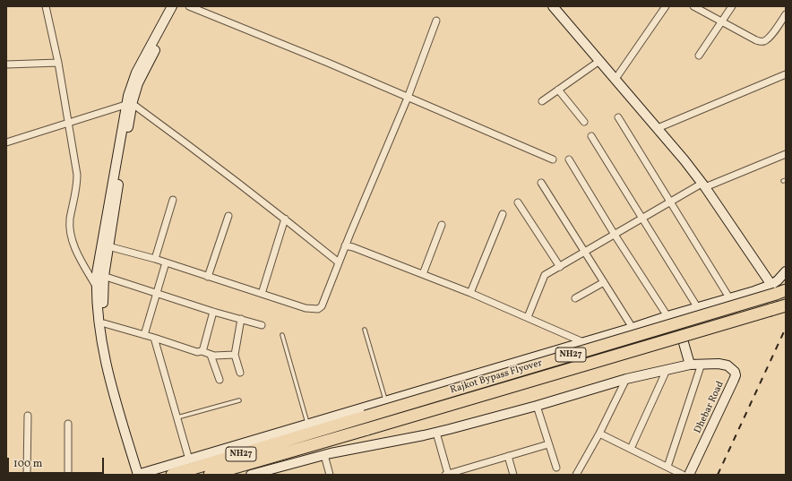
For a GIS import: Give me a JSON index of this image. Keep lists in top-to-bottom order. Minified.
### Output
{"streets":{"highway":["NH27","Rajkot Bypass Flyover"],"street":["Dhebar Road"]},"crossings":[["NH27","Rajkot Bypass Flyover"]],"scale_bar":"100 m"}
